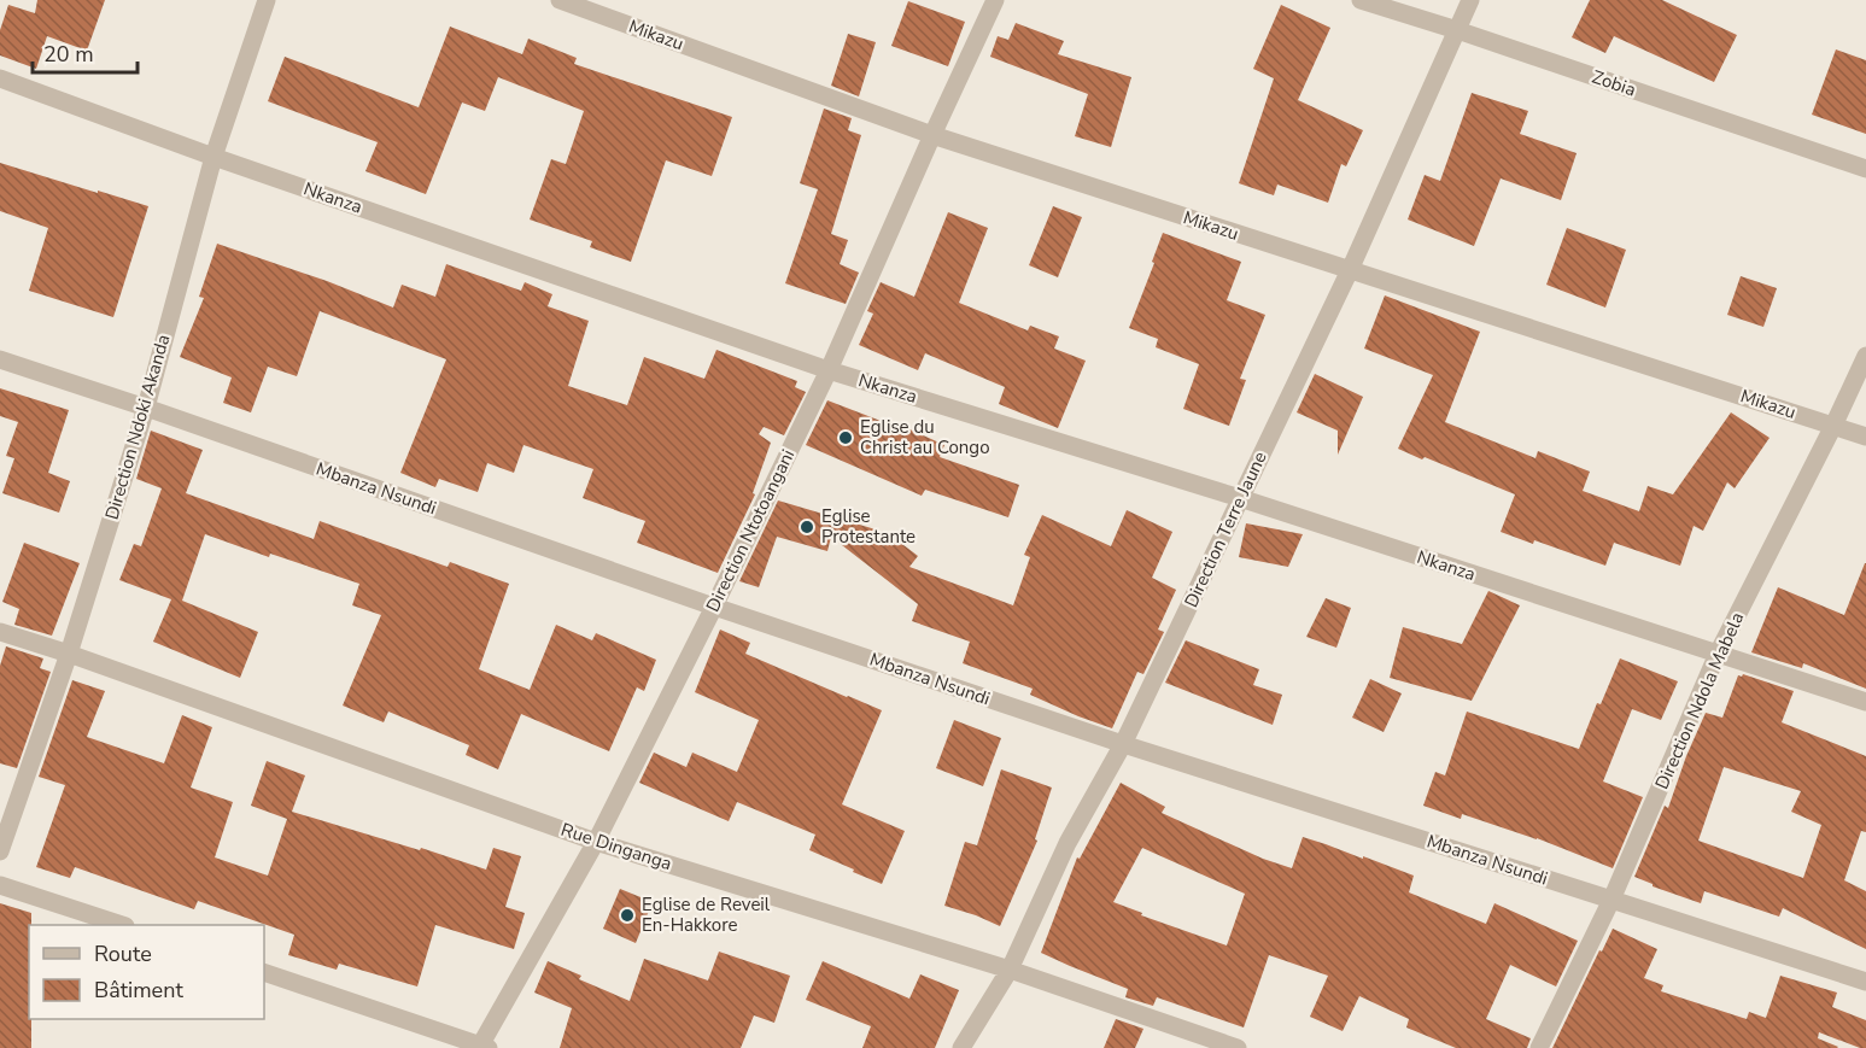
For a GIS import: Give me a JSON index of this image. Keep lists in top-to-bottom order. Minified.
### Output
{"streets":{"street":["Mikazu","Zobia","Nkanza","Direction Ndoki Akanda","Mbanza Nsundi","Direction Terre Jaune","Direction Ntotoangani","Direction Ndola Mabela","Rue Dinganga"]},"crossings":[["Mikazu","Direction Terre Jaune"],["Mikazu","Direction Ntotoangani"],["Mikazu","Direction Ndola Mabela"],["Zobia","Direction Terre Jaune"],["Nkanza","Direction Ndoki Akanda"],["Nkanza","Direction Terre Jaune"],["Nkanza","Direction Ntotoangani"],["Nkanza","Direction Ndola Mabela"],["Direction Ndoki Akanda","Mbanza Nsundi"],["Direction Ndoki Akanda","Rue Dinganga"],["Mbanza Nsundi","Direction Terre Jaune"],["Mbanza Nsundi","Direction Ntotoangani"],["Mbanza Nsundi","Direction Ndola Mabela"],["Direction Terre Jaune","Rue Dinganga"],["Direction Ntotoangani","Rue Dinganga"]],"places":["Eglise du Christ au Congo","Eglise Protestante","Eglise de Reveil En-Hakkore"],"legend":["Route","Bâtiment"],"scale_bar":"20 m"}
